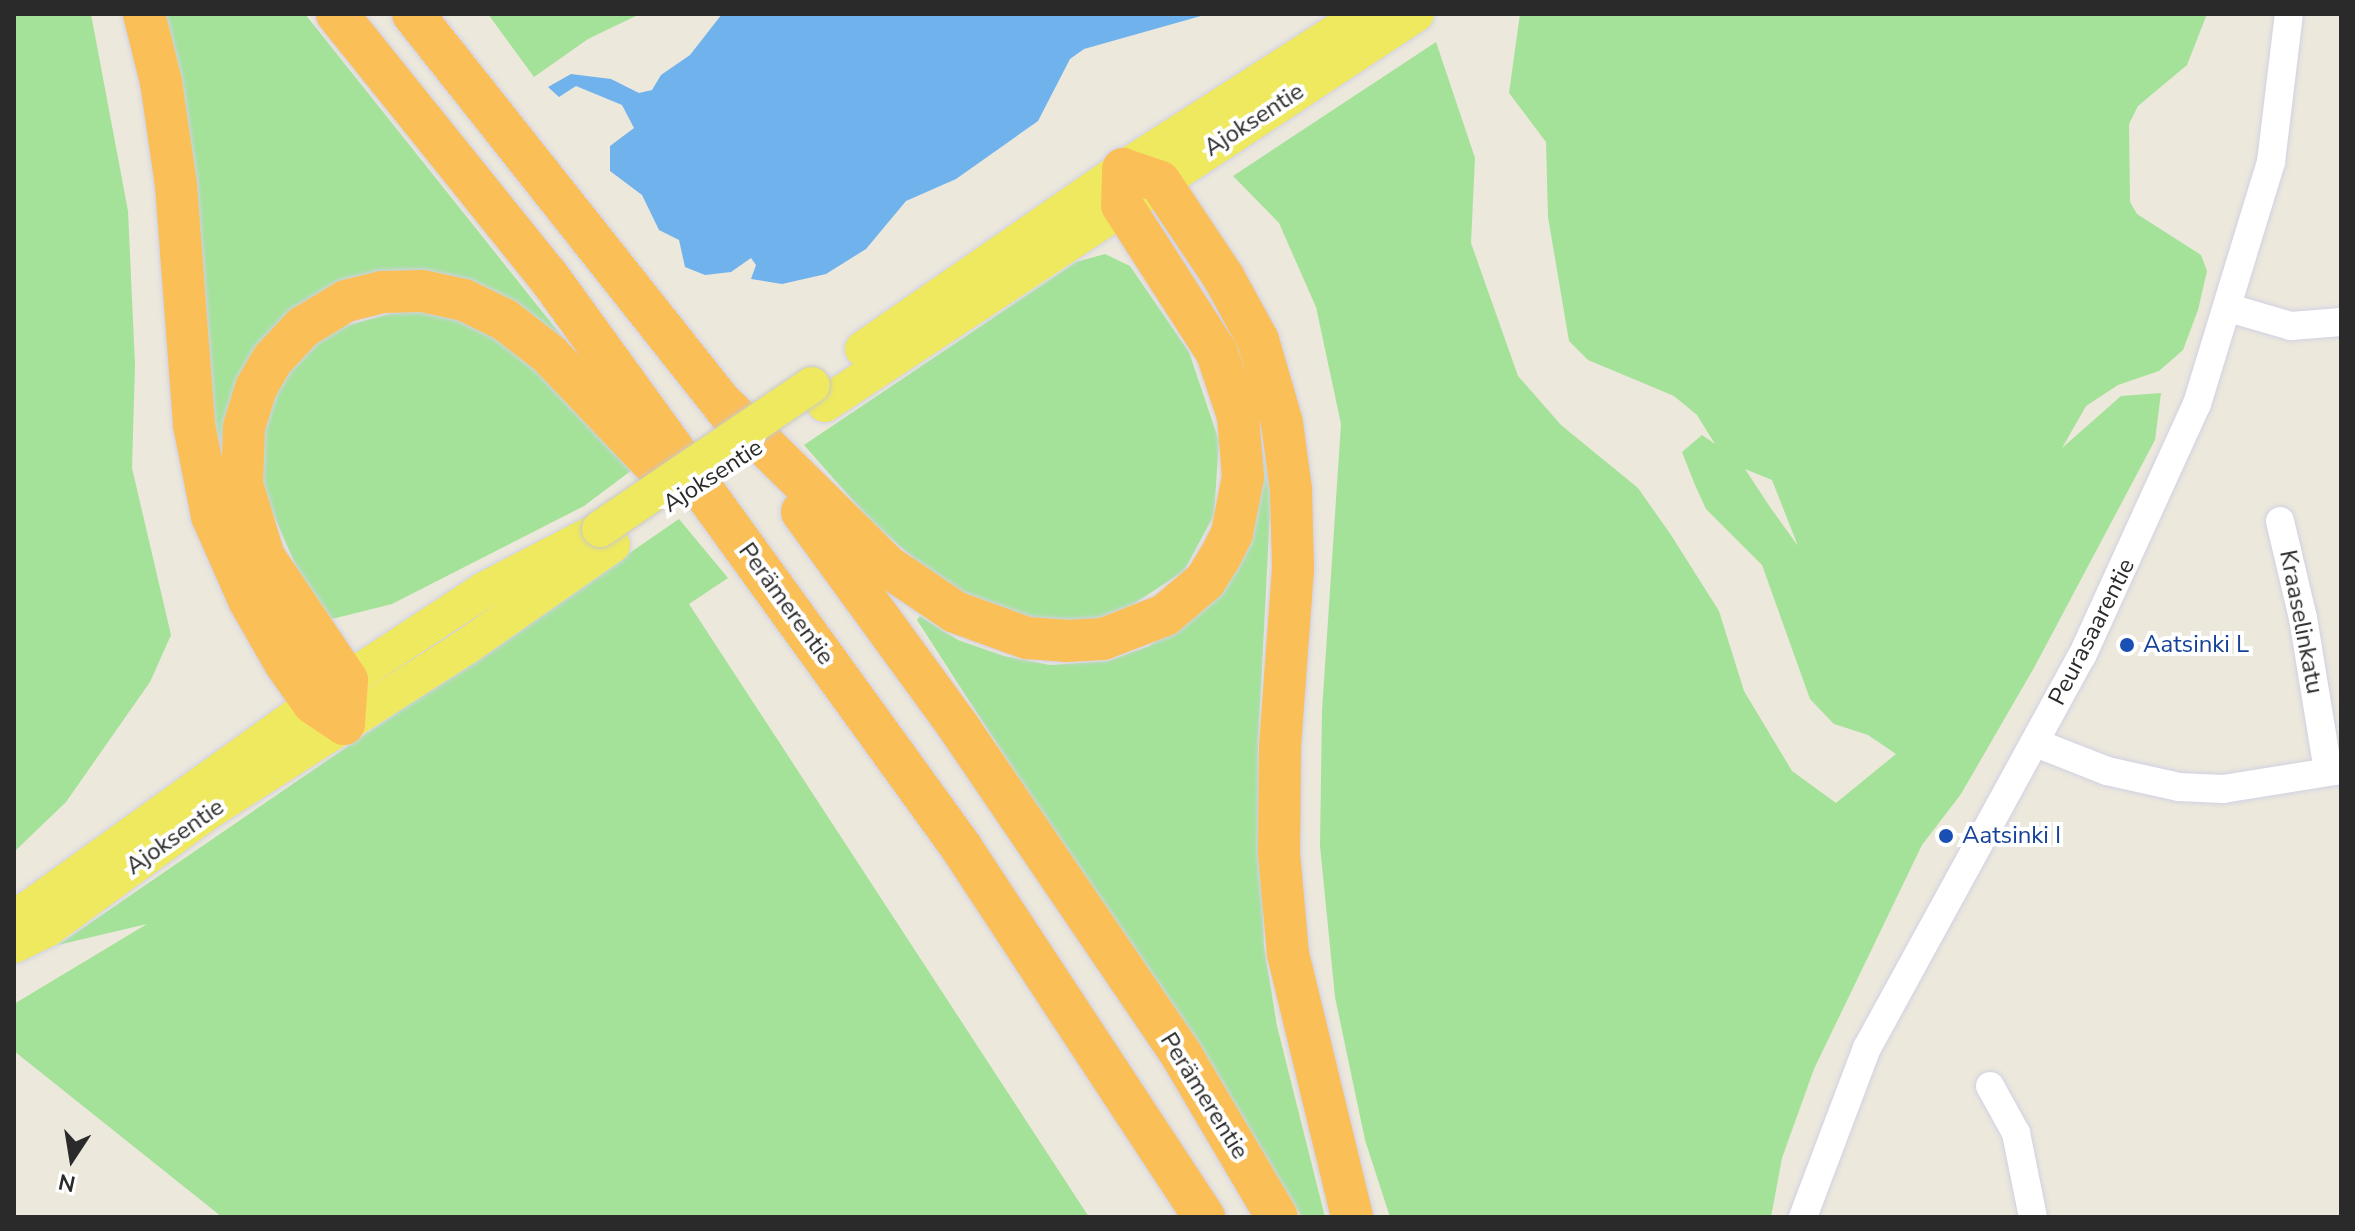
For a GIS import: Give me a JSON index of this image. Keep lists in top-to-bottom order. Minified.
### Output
{"streets":{"highway":["Perämerentie"],"main road":["Ajoksentie"],"street":["Kraaselinkatu","Peurasaarentie"]},"places":["Aatsinki L","Aatsinki I"],"north":"bottom"}
